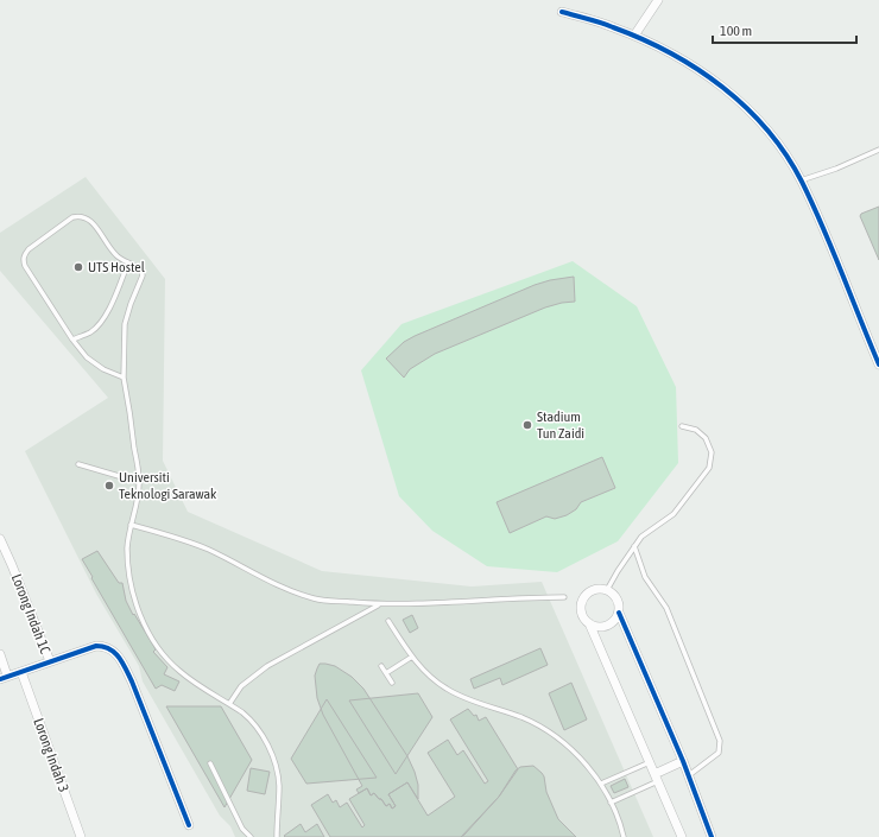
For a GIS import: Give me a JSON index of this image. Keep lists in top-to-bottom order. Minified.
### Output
{"streets":{"street":["Lorong Indah 1C","Lorong Indah 3"]},"places":["UTS Hostel","Stadium Tun Zaidi","Universiti Teknologi Sarawak"],"scale_bar":"100 m"}
